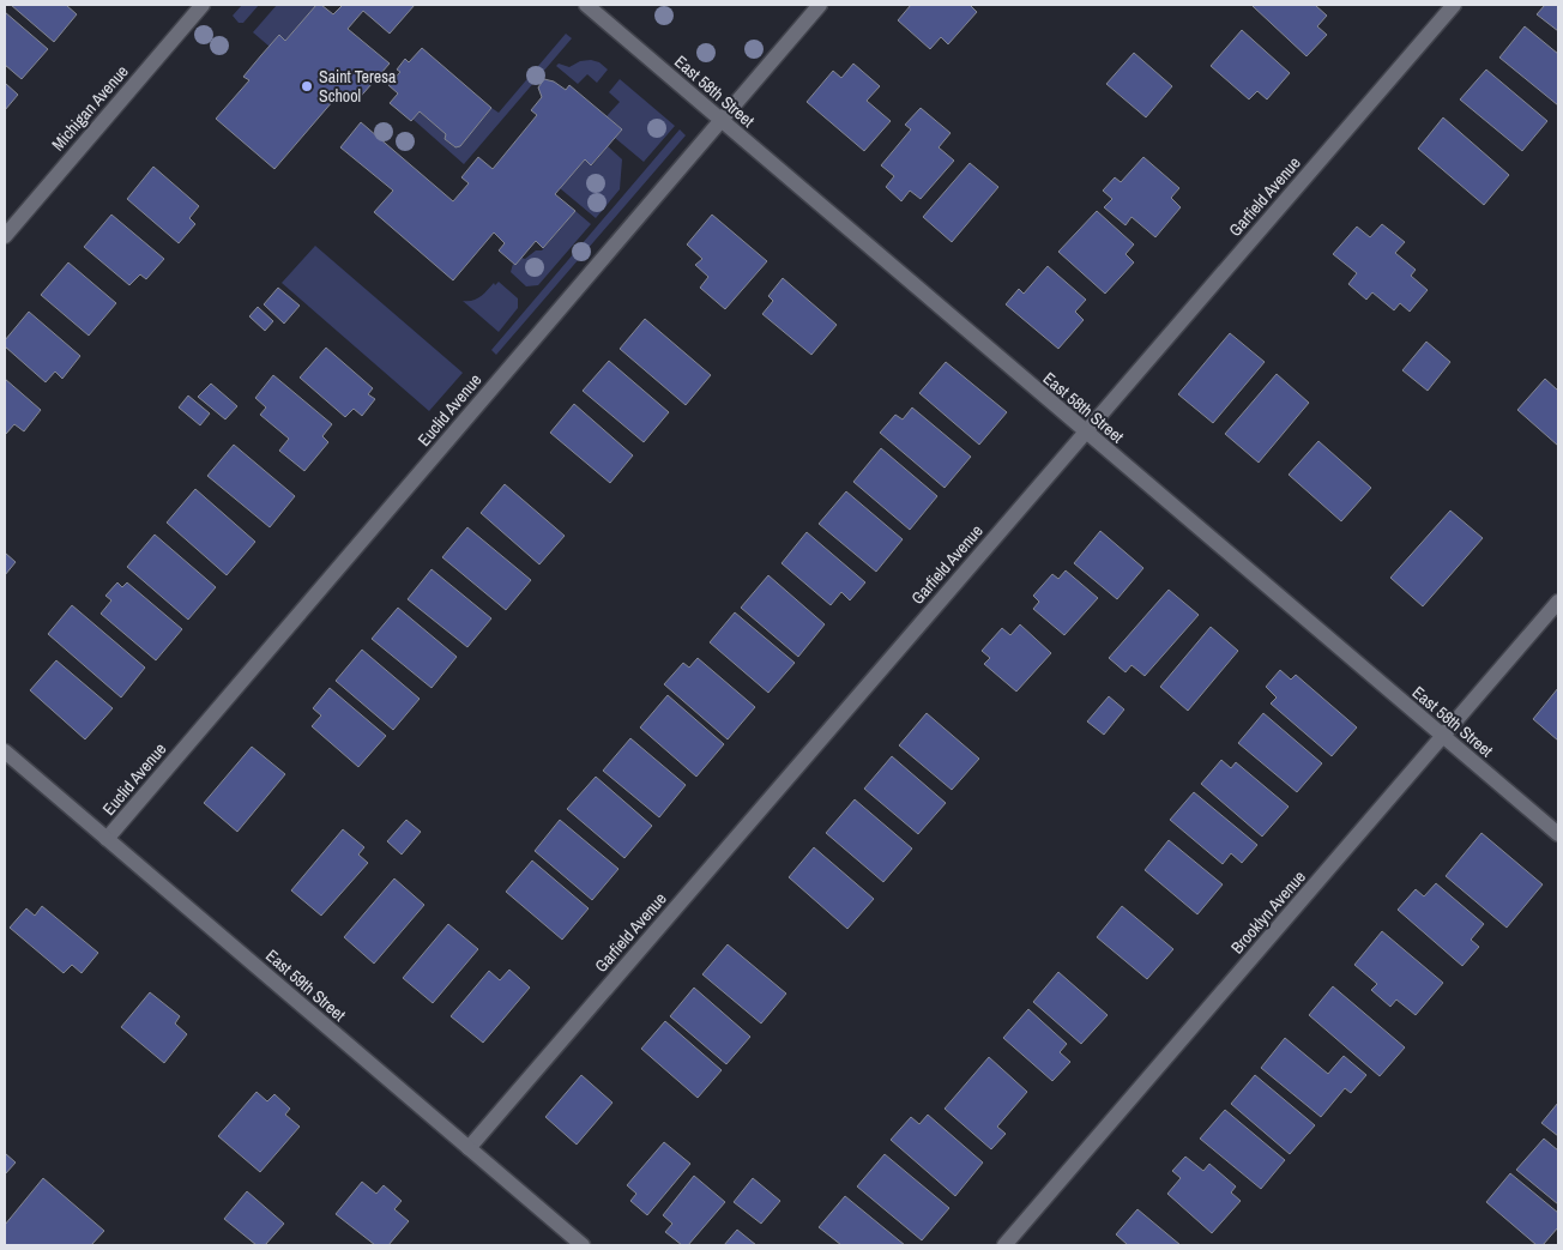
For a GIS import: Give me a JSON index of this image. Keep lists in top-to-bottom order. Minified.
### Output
{"streets":{"street":["East 58th Street","Michigan Avenue","Garfield Avenue","Euclid Avenue","Brooklyn Avenue","East 59th Street"]},"crossings":[["East 58th Street","Garfield Avenue"],["East 58th Street","Euclid Avenue"],["East 58th Street","Brooklyn Avenue"],["Garfield Avenue","East 59th Street"],["Euclid Avenue","East 59th Street"]],"places":["Saint Teresa School"]}
